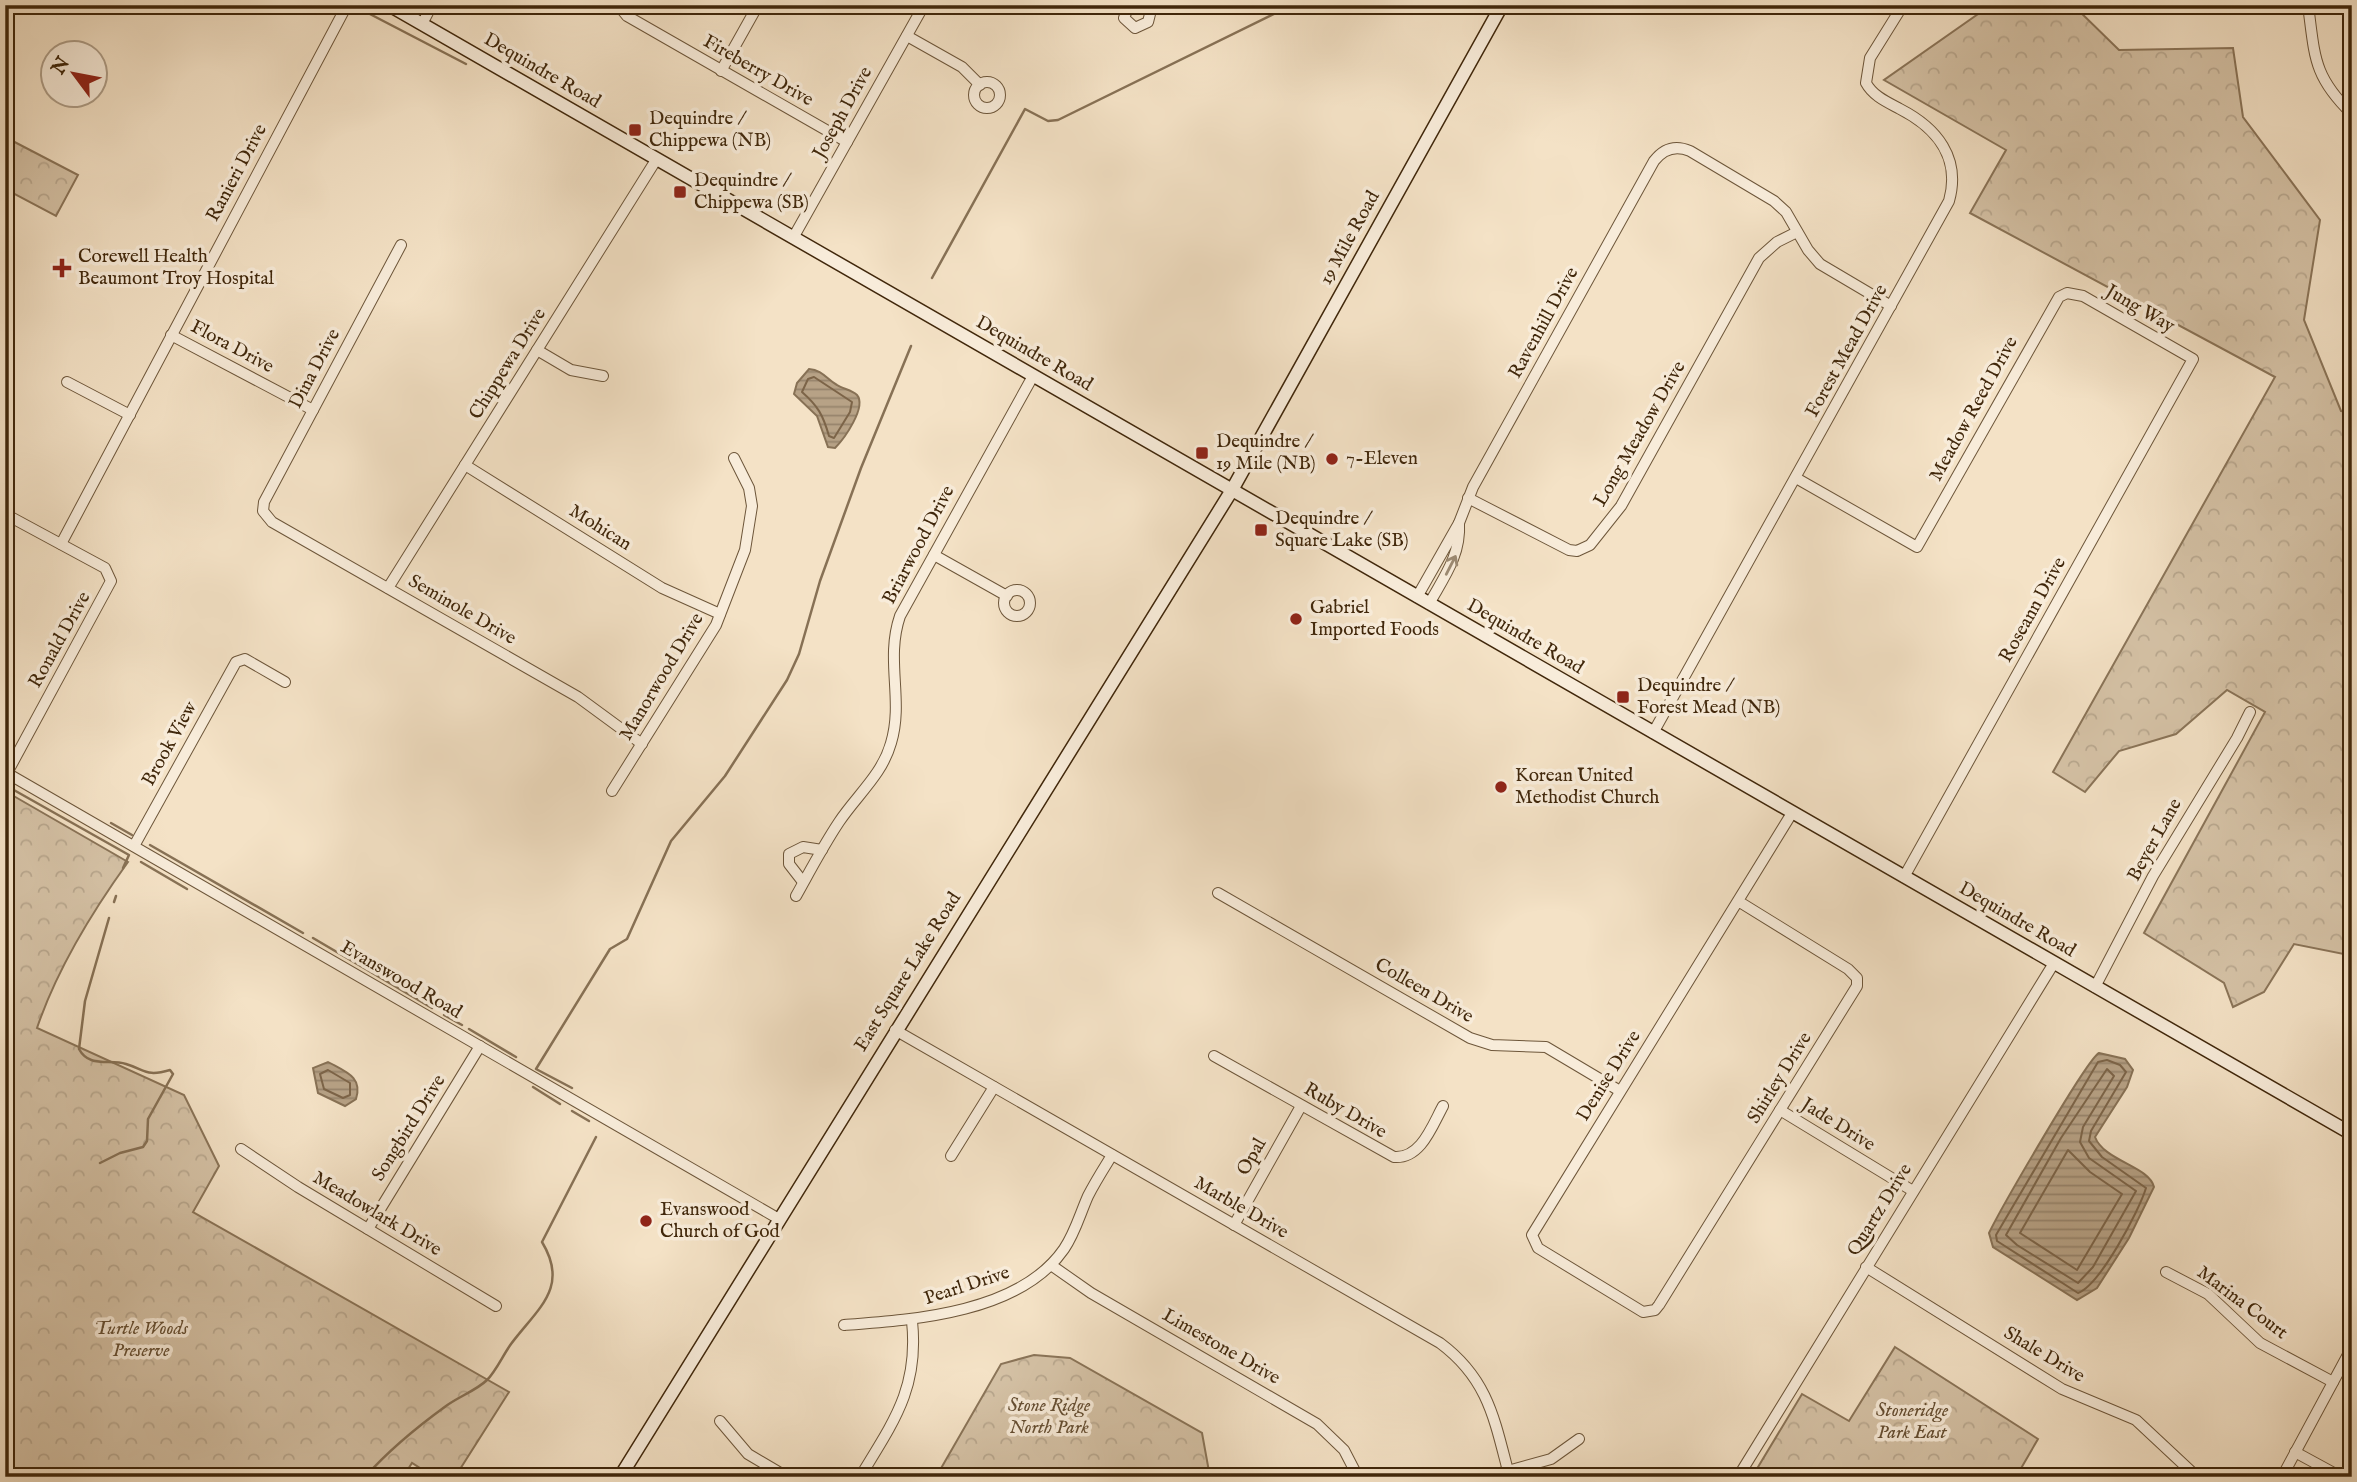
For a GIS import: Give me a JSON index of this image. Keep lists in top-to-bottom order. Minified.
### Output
{"streets":{"main road":["Dequindre Road","19 Mile Road","East Square Lake Road"],"street":["Fireberry Drive","Joseph Drive","Ranieri Drive","Jung Way","Ravenhill Drive","Flora Drive","Forest Mead Drive","Chippewa Drive","Dina Drive","Meadow Reed Drive","Long Meadow Drive","Mohican","Briarwood Drive","Seminole Drive","Roseann Drive","Ronald Drive","Manorwood Drive","Brook View","Beyer Lane","Evanswood Road","Colleen Drive","Denise Drive","Shirley Drive","Ruby Drive","Jade Drive","Songbird Drive","Opal","Marble Drive","Quartz Drive","Meadowlark Drive","Pearl Drive","Marina Court","Limestone Drive","Shale Drive"]},"crossings":[["Dequindre Road","Joseph Drive"],["Dequindre Road","19 Mile Road"],["Dequindre Road","Ravenhill Drive"],["Dequindre Road","Forest Mead Drive"],["Dequindre Road","Chippewa Drive"],["Dequindre Road","Briarwood Drive"],["Dequindre Road","Roseann Drive"],["Dequindre Road","Beyer Lane"],["Dequindre Road","East Square Lake Road"],["Dequindre Road","Denise Drive"],["Dequindre Road","Quartz Drive"],["Fireberry Drive","Joseph Drive"],["Ranieri Drive","Flora Drive"],["Ranieri Drive","Ronald Drive"],["19 Mile Road","East Square Lake Road"],["Jung Way","Meadow Reed Drive"],["Jung Way","Roseann Drive"],["Ravenhill Drive","Long Meadow Drive"],["Flora Drive","Dina Drive"],["Forest Mead Drive","Meadow Reed Drive"],["Chippewa Drive","Mohican"],["Chippewa Drive","Seminole Drive"],["Dina Drive","Seminole Drive"],["Mohican","Manorwood Drive"],["Seminole Drive","Manorwood Drive"],["Ronald Drive","Evanswood Road"],["Brook View","Evanswood Road"],["East Square Lake Road","Evanswood Road"],["East Square Lake Road","Marble Drive"],["Evanswood Road","Songbird Drive"],["Colleen Drive","Denise Drive"],["Denise Drive","Shirley Drive"],["Shirley Drive","Jade Drive"],["Ruby Drive","Opal"],["Jade Drive","Quartz Drive"],["Songbird Drive","Meadowlark Drive"],["Opal","Marble Drive"],["Marble Drive","Pearl Drive"],["Quartz Drive","Shale Drive"],["Pearl Drive","Limestone Drive"]],"parks":["Turtle Woods Preserve","Stone Ridge North Park","Stoneridge Park East"],"places":{"transit":["Dequindre / Chippewa (NB)","Dequindre / Chippewa (SB)","Dequindre / 19 Mile (NB)","Dequindre / Square Lake (SB)","Dequindre / Forest Mead (NB)"],"health":["Corewell Health Beaumont Troy Hospital"],"other":["7-Eleven","Gabriel Imported Foods","Korean United Methodist Church","Evanswood Church of God"]},"north":"top left"}
